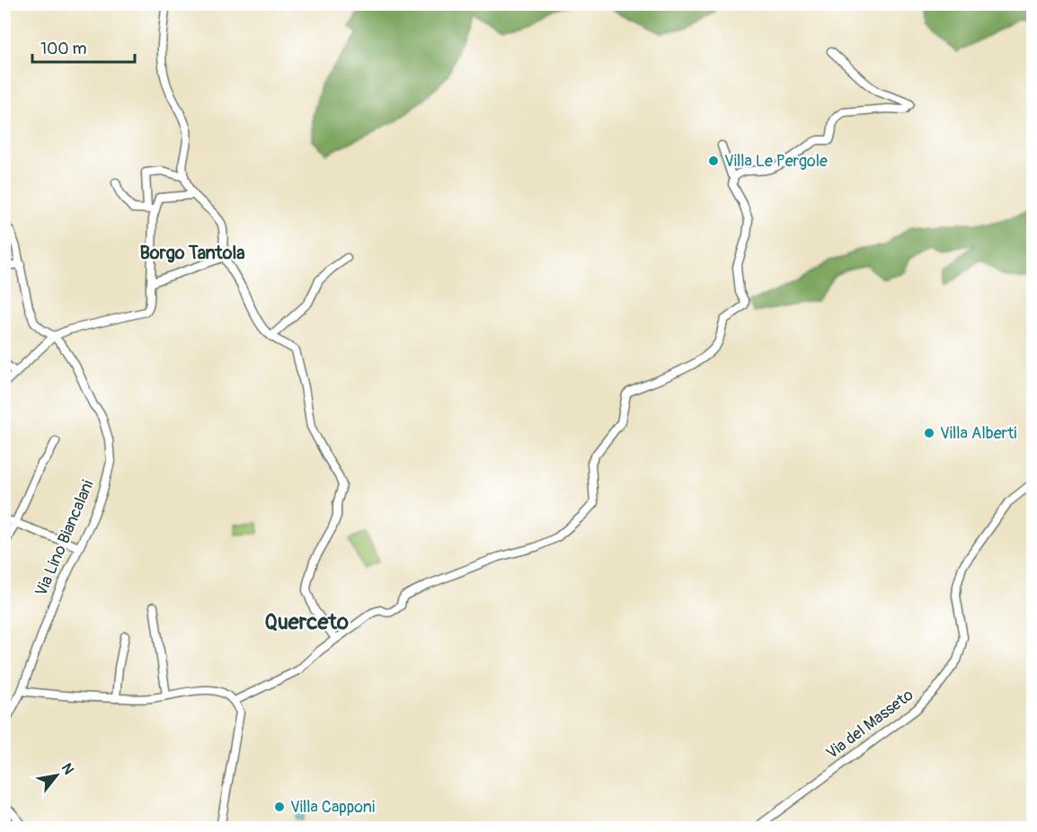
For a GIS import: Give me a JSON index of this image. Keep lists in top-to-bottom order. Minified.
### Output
{"streets":{"street":["Via Lino Biancalani","Via del Masseto"]},"districts":["Borgo Tantola","Querceto"],"places":["Villa Le Pergole","Villa Alberti","Villa Capponi"],"scale_bar":"100 m","north":"top right"}
